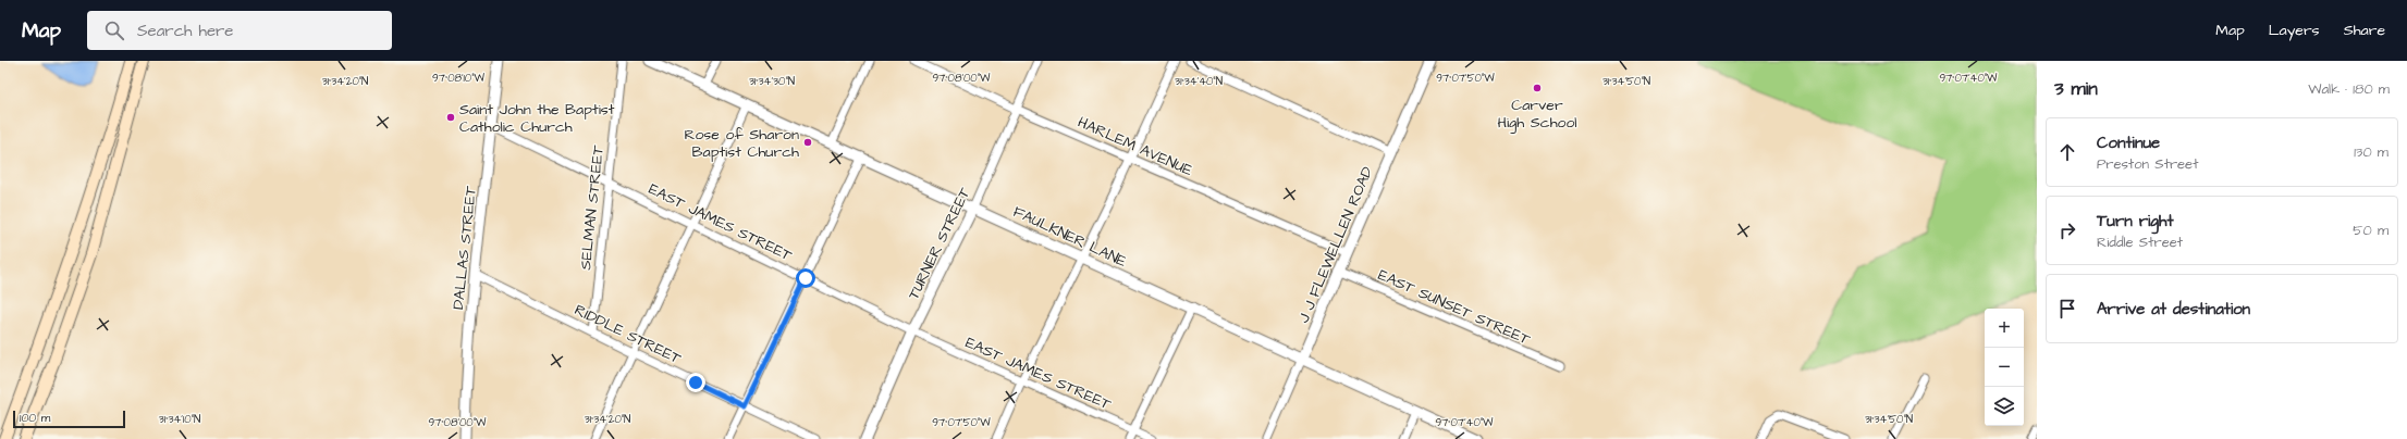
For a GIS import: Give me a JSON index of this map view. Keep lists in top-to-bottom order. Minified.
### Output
{"streets":{"street":["HARLEM AVENUE","SELMAN STREET","EAST JAMES STREET","FAULKNER LANE","TURNER STREET","J J FLEWELLEN ROAD","DALLAS STREET","EAST SUNSET STREET","RIDDLE STREET"]},"crossings":[["HARLEM AVENUE","TURNER STREET"],["HARLEM AVENUE","J J FLEWELLEN ROAD"],["SELMAN STREET","EAST JAMES STREET"],["SELMAN STREET","RIDDLE STREET"],["EAST JAMES STREET","TURNER STREET"],["EAST JAMES STREET","DALLAS STREET"],["FAULKNER LANE","TURNER STREET"],["FAULKNER LANE","J J FLEWELLEN ROAD"],["J J FLEWELLEN ROAD","EAST SUNSET STREET"],["DALLAS STREET","RIDDLE STREET"]],"places":["Carver High School","Saint John the Baptist Catholic Church","Rose of Sharon Baptist Church"],"scale_bar":"100 m","page":{"header":"Map","search":"Search here","nav":["Map","Layers","Share"],"heading":["3 min","Walk · 180 m"],"list":[["Continue","Preston Street","130 m"],["Turn right","Riddle Street","50 m"],"Arrive at destination"],"map_buttons":["+","−"],"scale":"100 m"},"coordinates":["97°08'00\"W","97°07'50\"W","97°08'10\"W","97°07'40\"W","31°34'20\"N","31°34'30\"N","31°34'40\"N","31°34'50\"N","31°34'10\"N"]}
